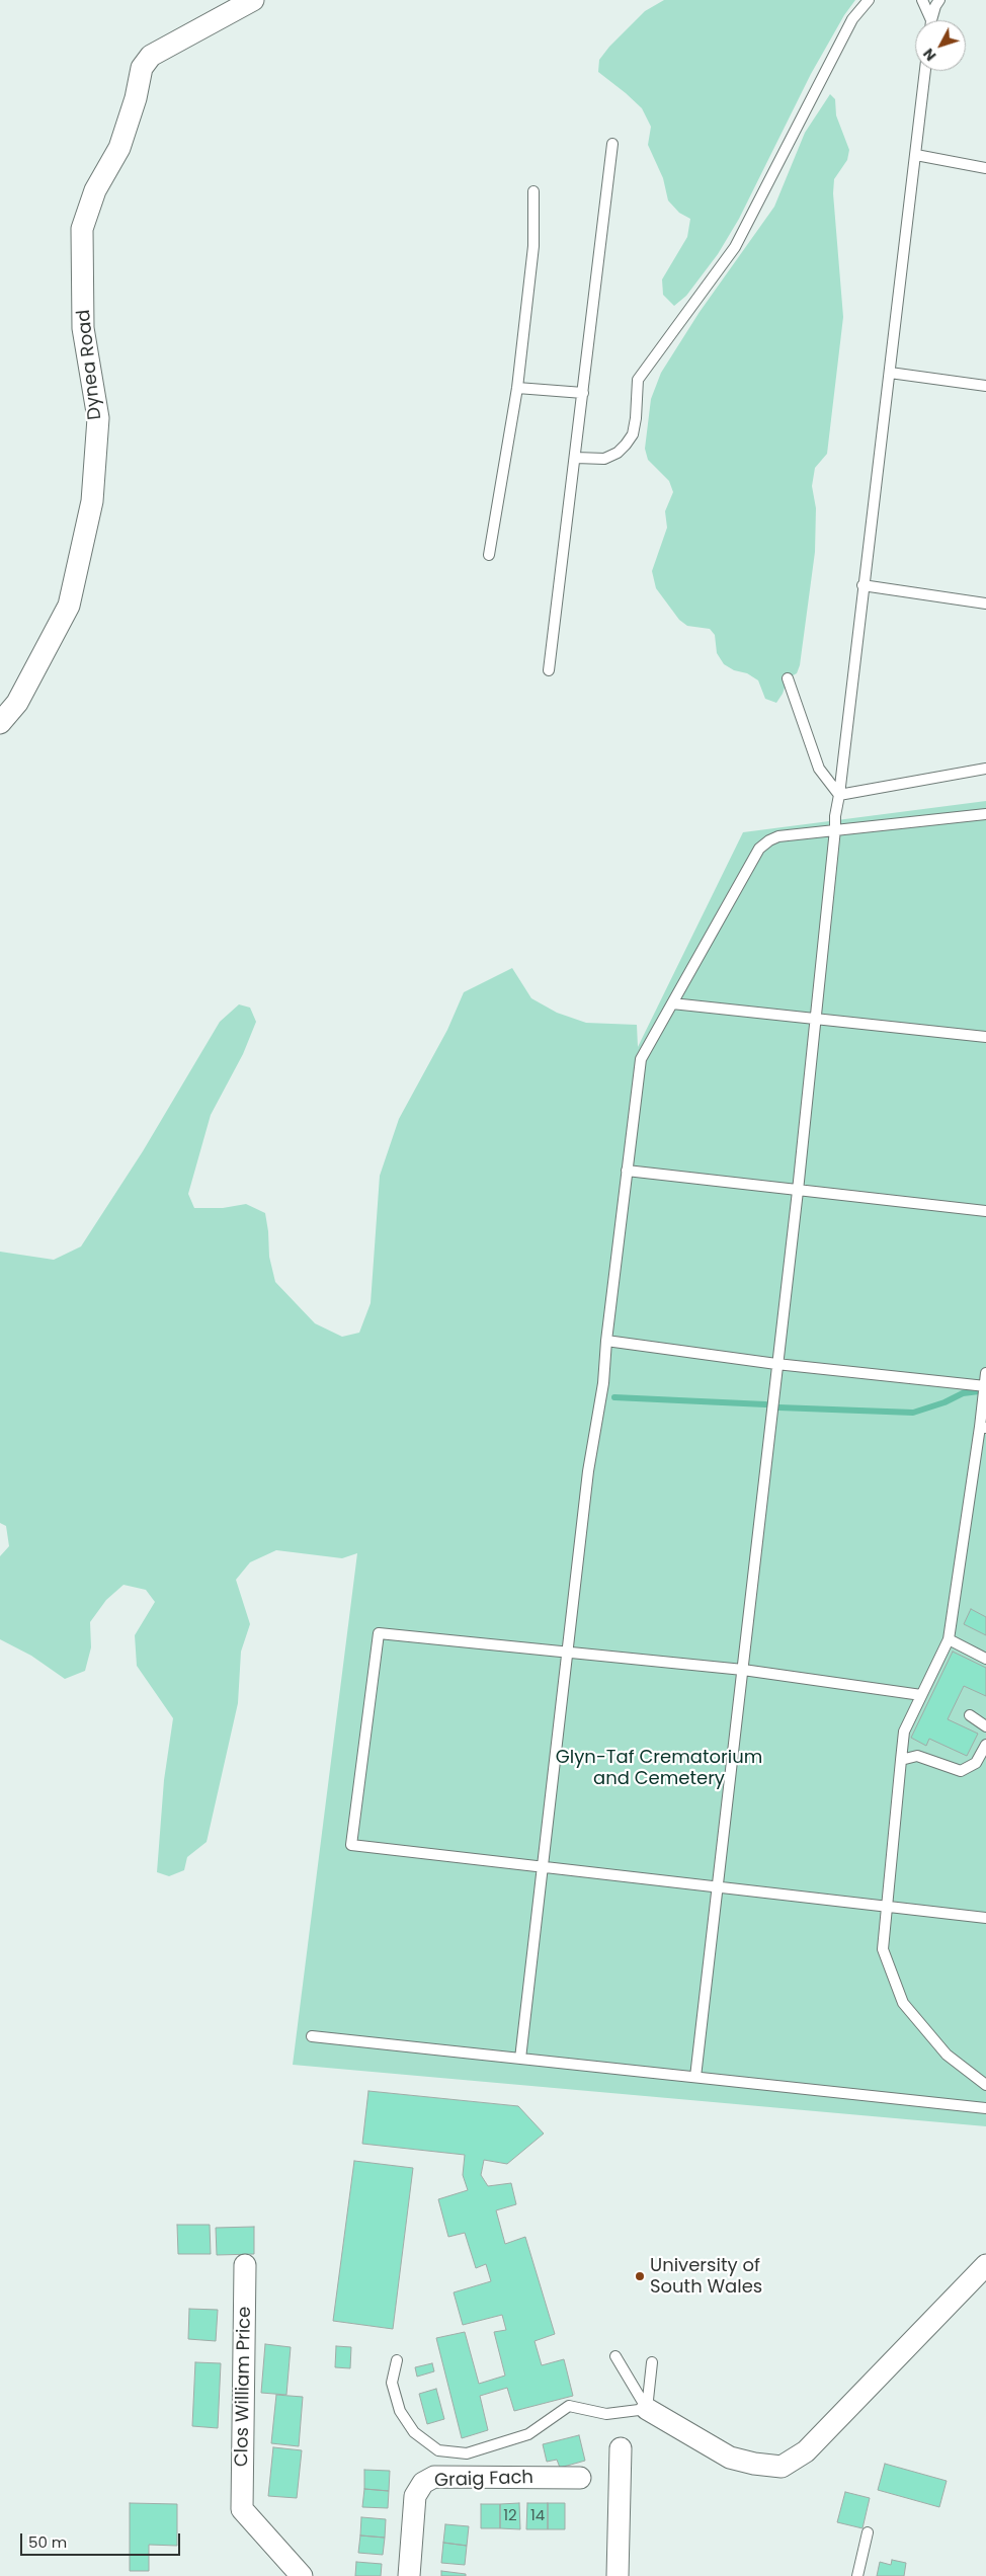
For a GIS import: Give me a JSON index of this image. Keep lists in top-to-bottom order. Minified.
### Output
{"streets":{"street":["Dynea Road","Clos William Price","Graig Fach"]},"parks":["Glyn-Taf Crematorium and Cemetery"],"places":["University of South Wales"],"house_numbers":["12","14"],"scale_bar":"50 m","north":"bottom left"}
